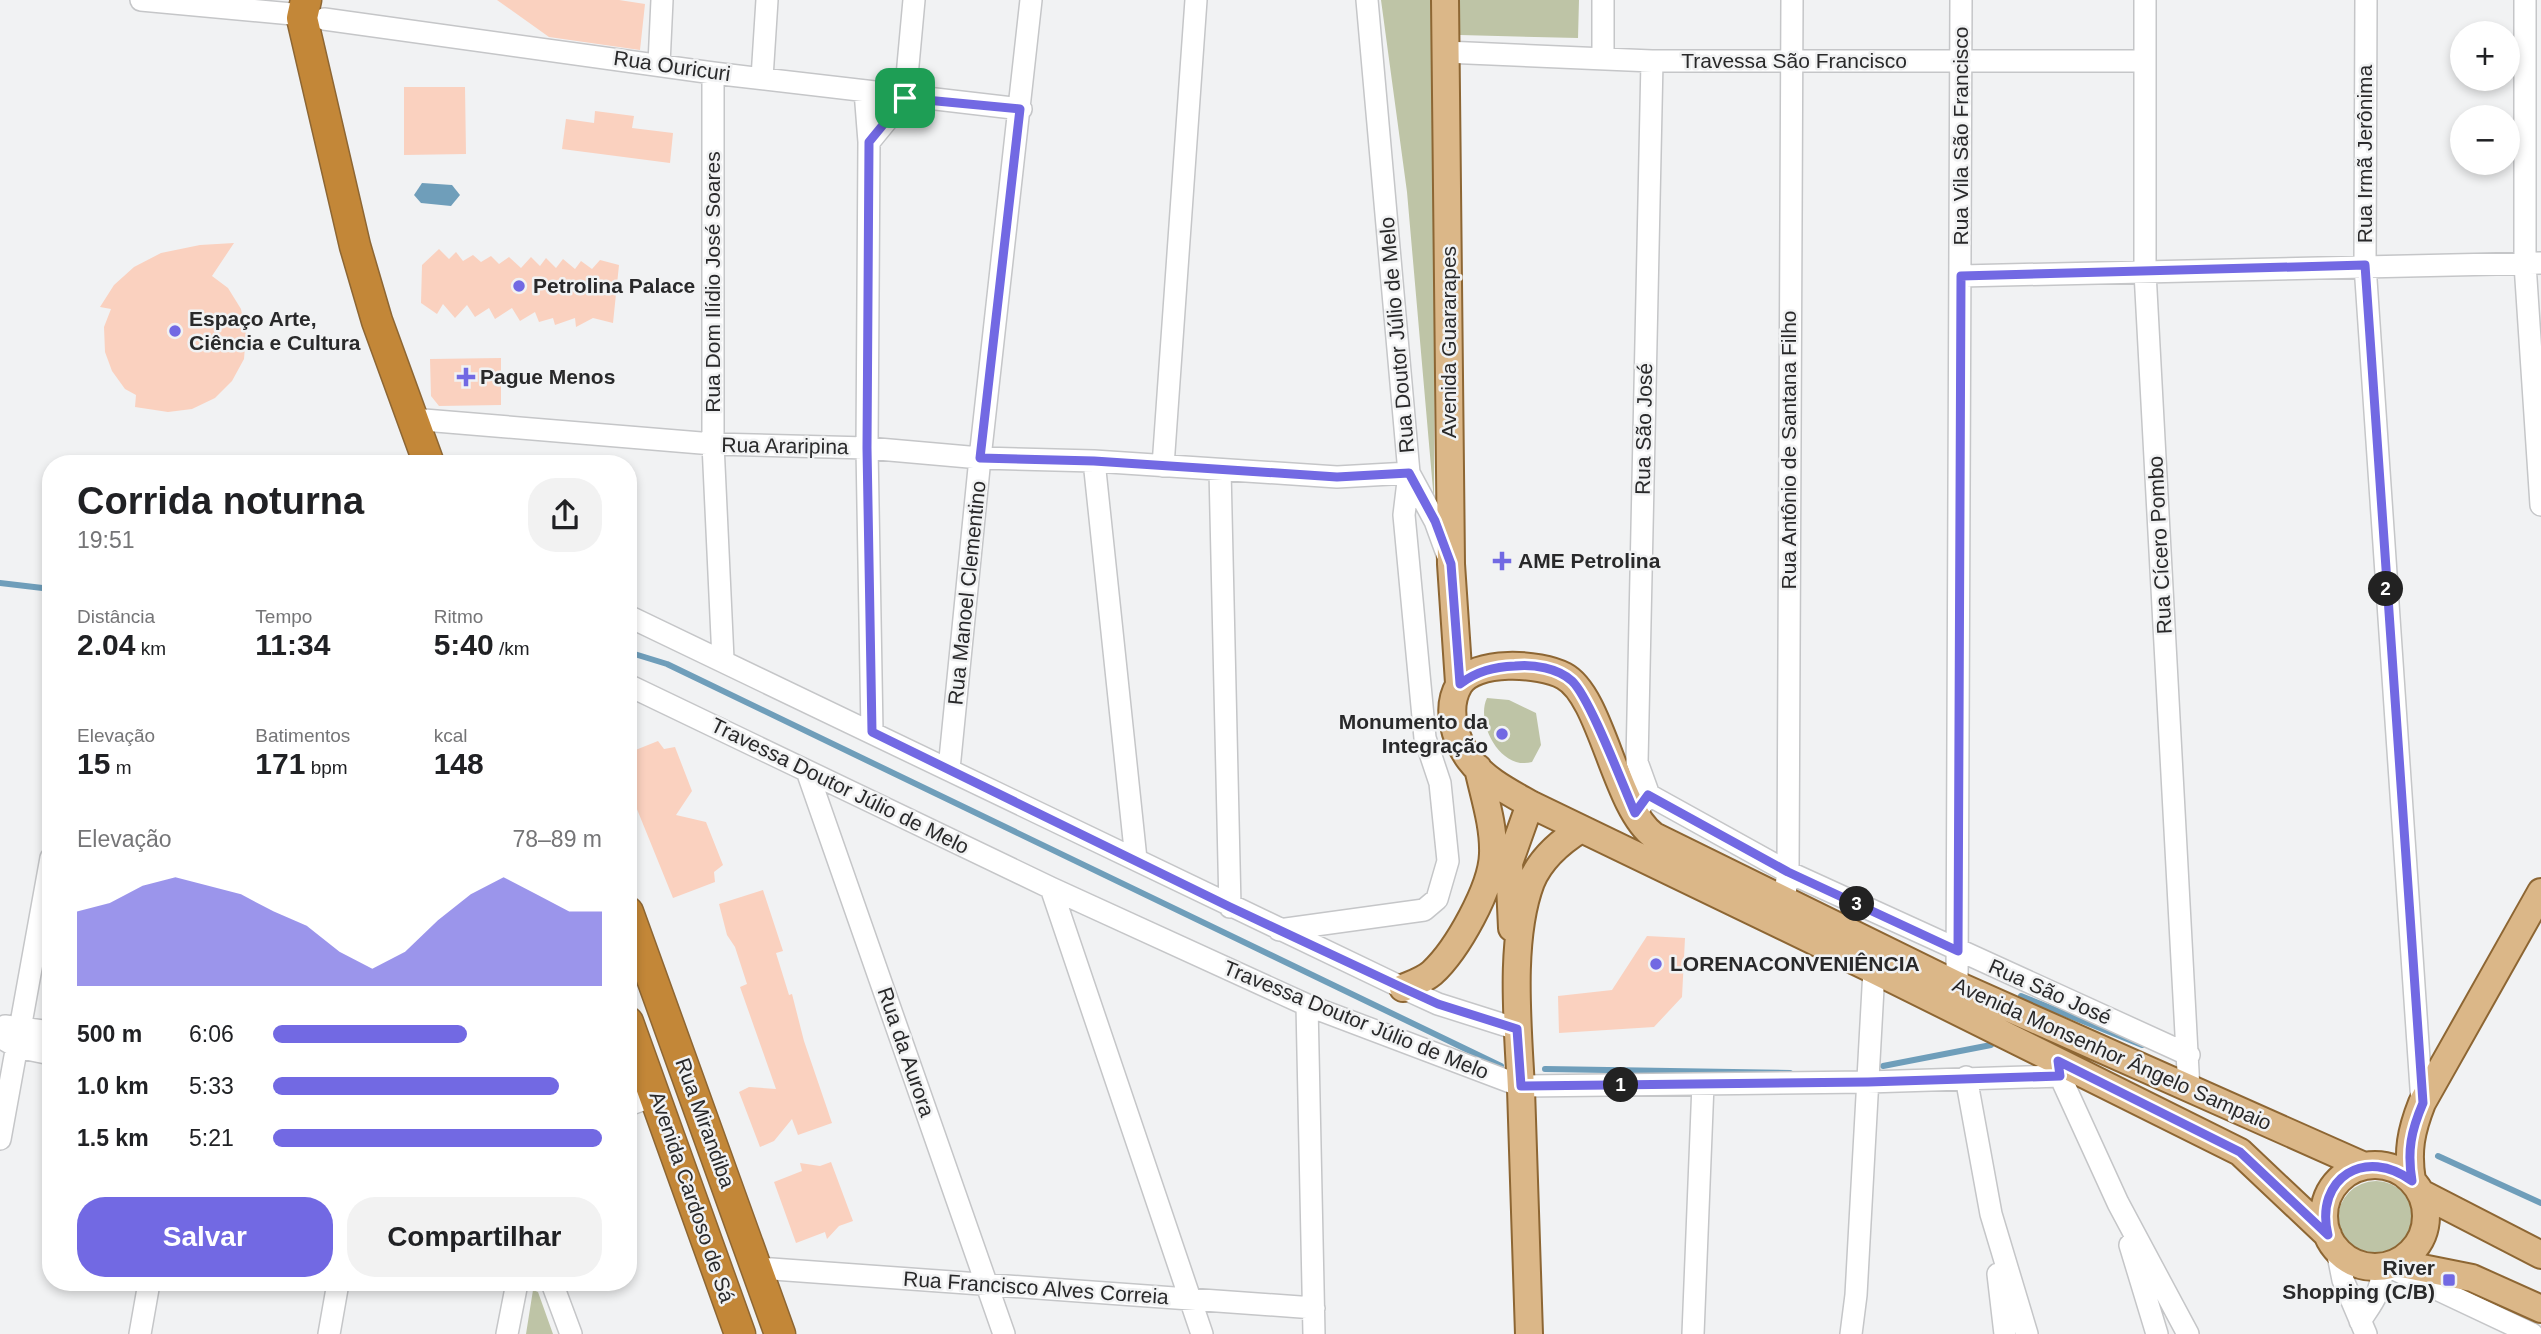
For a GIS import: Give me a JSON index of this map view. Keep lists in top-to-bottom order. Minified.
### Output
{"streets":{"highway":["Rua Mirandiba","Avenida Cardoso de Sá"],"main road":["Avenida Guararapes","Avenida Monsenhor Ângelo Sampaio"],"street":["Travessa São Francisco","Rua Ouricuri","Rua Vila São Francisco","Rua Irmã Jerônima","Rua Dom Ilídio José Soares","Rua Doutor Júlio de Melo","Rua São José","Rua Araripina","Rua Antônio de Santana Filho","Rua Cícero Pombo","Rua Manoel Clementino","Travessa Doutor Júlio de Melo","Rua da Aurora","Rua Francisco Alves Correia"]},"crossings":[["Travessa São Francisco","Rua Vila São Francisco"],["Travessa São Francisco","Avenida Guararapes"],["Travessa São Francisco","Rua São José"],["Travessa São Francisco","Rua Antônio de Santana Filho"],["Travessa São Francisco","Rua Cícero Pombo"],["Rua Ouricuri","Rua Dom Ilídio José Soares"],["Rua Ouricuri","Rua Manoel Clementino"],["Rua Vila São Francisco","Rua São José"],["Rua Vila São Francisco","Avenida Monsenhor Ângelo Sampaio"],["Rua Dom Ilídio José Soares","Rua Araripina"],["Rua Doutor Júlio de Melo","Rua Araripina"],["Avenida Guararapes","Avenida Monsenhor Ângelo Sampaio"],["Rua São José","Rua Antônio de Santana Filho"],["Rua São José","Rua Cícero Pombo"],["Rua São José","Avenida Monsenhor Ângelo Sampaio"],["Rua Araripina","Rua Manoel Clementino"],["Rua Antônio de Santana Filho","Avenida Monsenhor Ângelo Sampaio"],["Rua Cícero Pombo","Avenida Monsenhor Ângelo Sampaio"],["Travessa Doutor Júlio de Melo","Rua da Aurora"],["Travessa Doutor Júlio de Melo","Avenida Monsenhor Ângelo Sampaio"],["Rua da Aurora","Rua Francisco Alves Correia"],["Rua Mirandiba","Rua Francisco Alves Correia"]],"places":{"other":["Petrolina Palace","Espaço Arte, Ciência e Cultura","Monumento da Integração","LORENACONVENIÊNCIA"],"health":["Pague Menos","AME Petrolina"],"transit":["River Shopping (C/B)"]},"page":{"map_buttons":["+","−"],"heading":["Corrida noturna","19:51"],"pins":["2","3","1"],"stats":[["Distância","2.04 km"],["Tempo","11:34"],["Ritmo","5:40 /km"],["Elevação","15 m"],["Batimentos","171 bpm"],["kcal","148"]],"chart":["Elevação","78–89 m"],"list":[{"name":"500 m","note":"6:06"},{"name":"1.0 km","note":"5:33"},{"name":"1.5 km","note":"5:21"}],"buttons":["Salvar","Compartilhar"]}}
